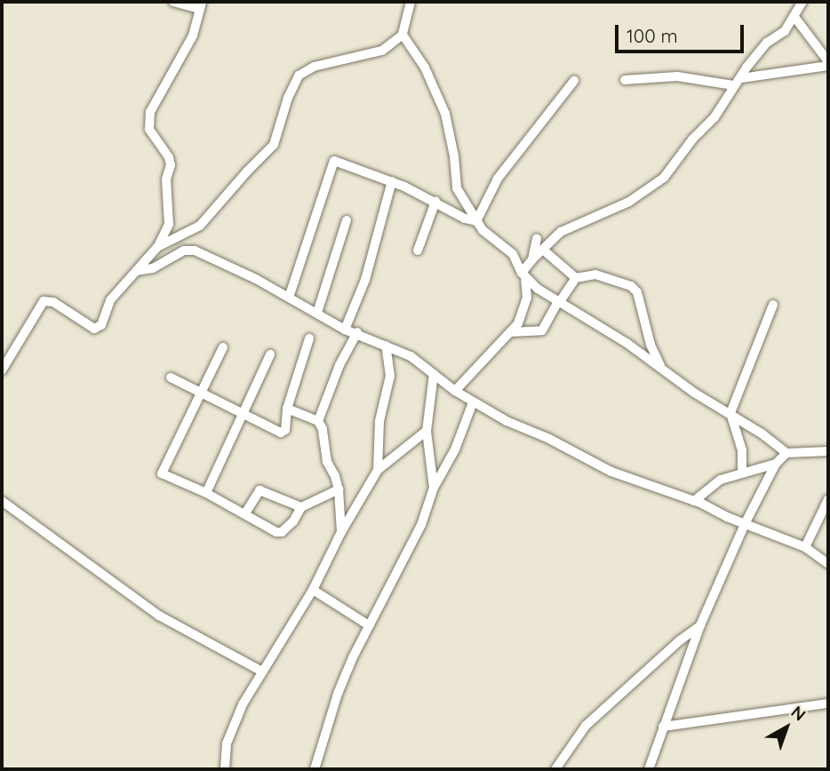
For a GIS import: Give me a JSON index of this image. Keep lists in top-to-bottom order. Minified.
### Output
{"scale_bar":"100 m","north":"top right"}
